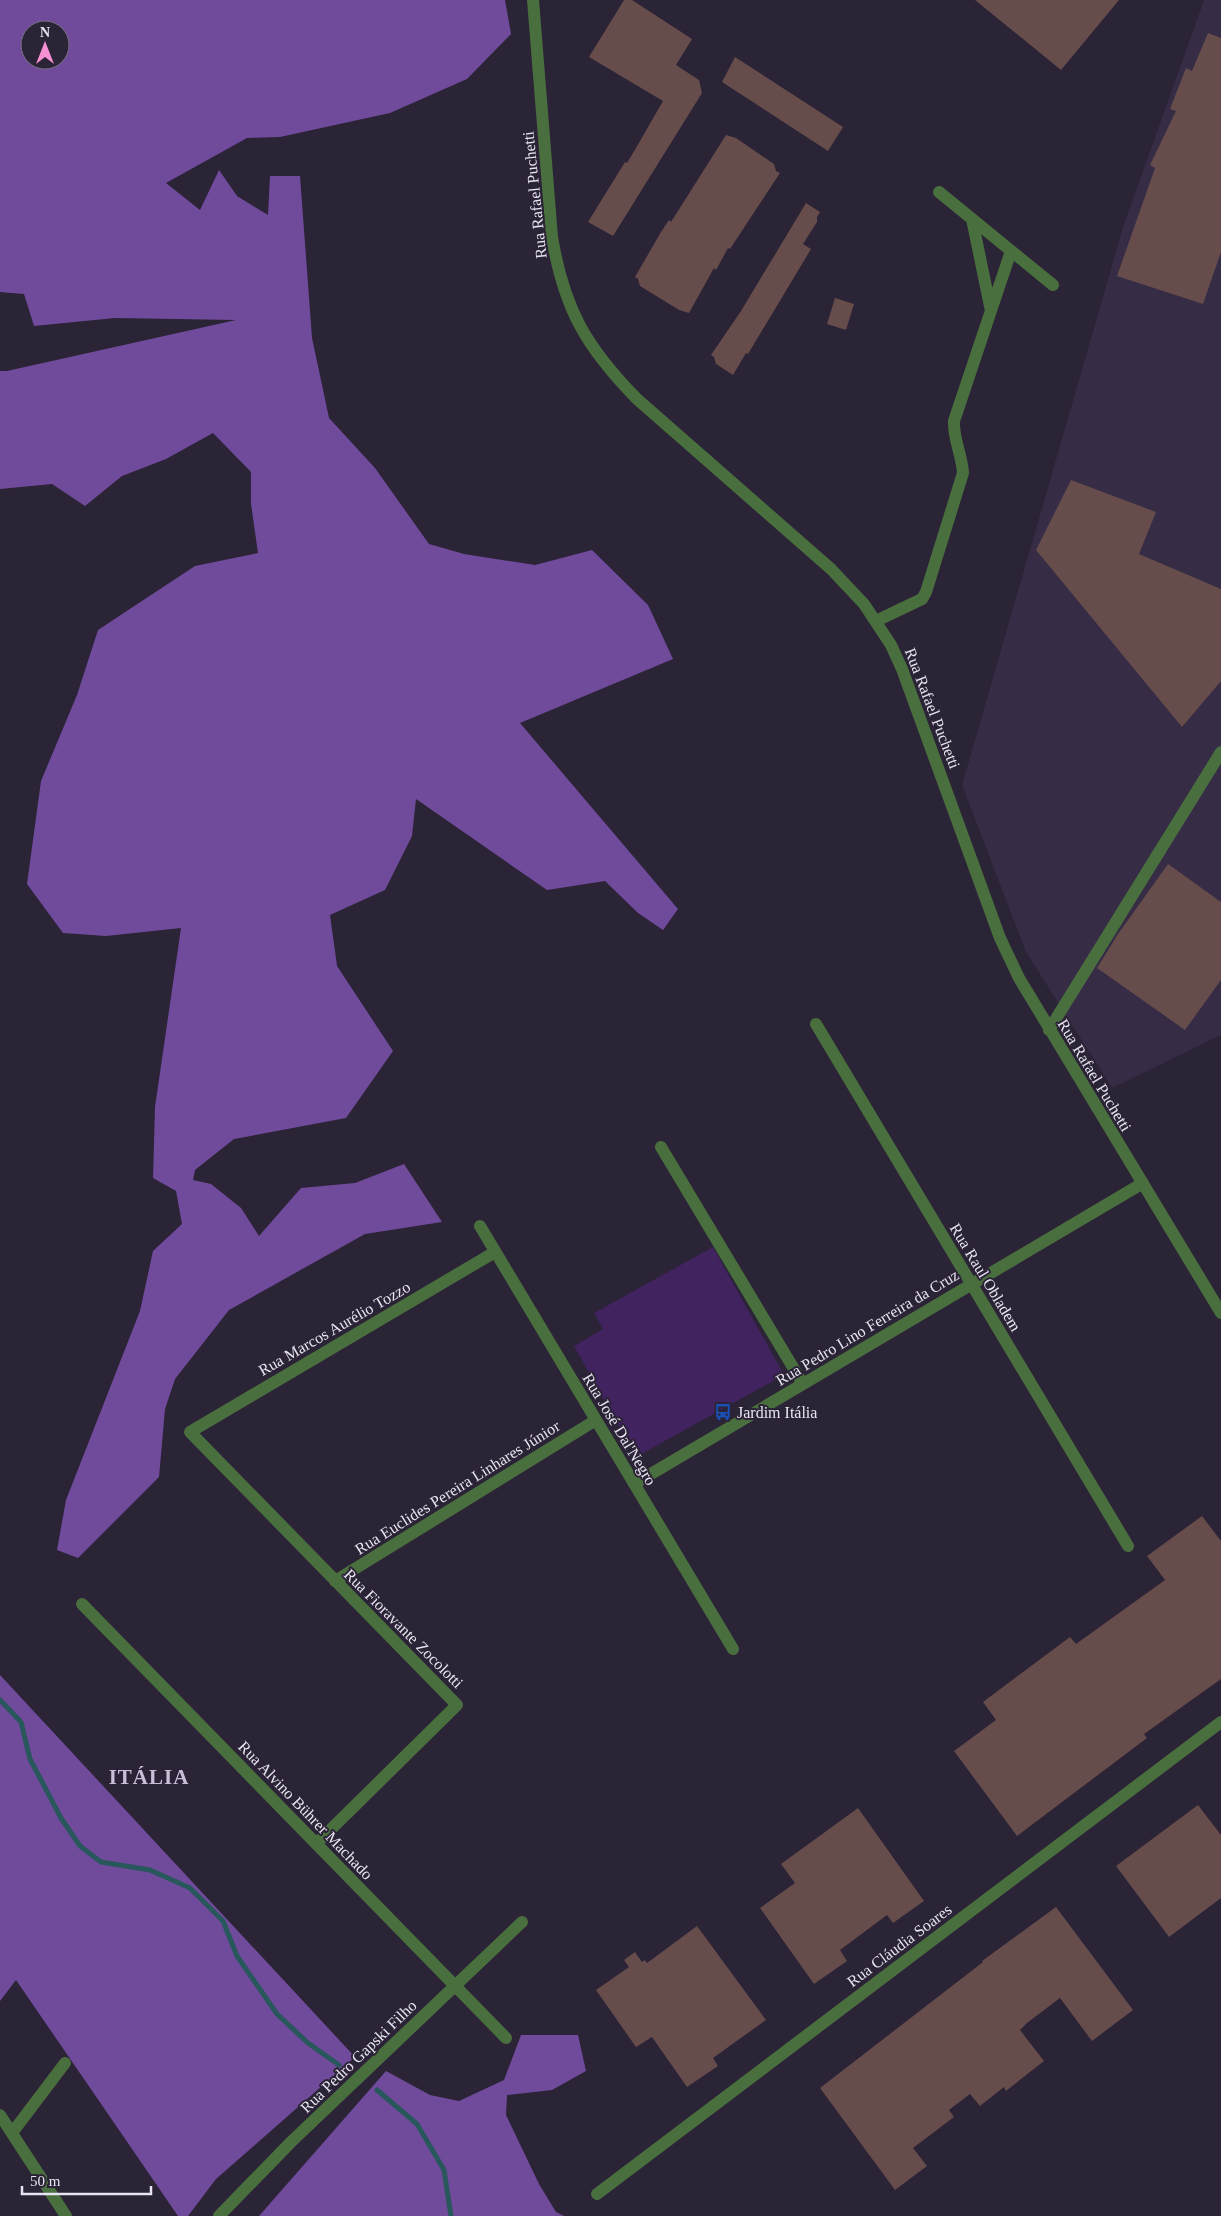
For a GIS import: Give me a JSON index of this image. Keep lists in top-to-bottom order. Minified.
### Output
{"streets":{"street":["Rua Rafael Puchetti","Rua Raul Obladem","Rua Pedro Lino Ferreira da Cruz","Rua Marcos Aurélio Tozzo","Rua José Dal'Negro","Rua Euclides Pereira Linhares Júnior","Rua Fioravante Zocolotti","Rua Alvino Bührer Machado","Rua Cláudia Soares","Rua Pedro Gapski Filho"]},"crossings":[["Rua Rafael Puchetti","Rua Pedro Lino Ferreira da Cruz"],["Rua Raul Obladem","Rua Pedro Lino Ferreira da Cruz"],["Rua Pedro Lino Ferreira da Cruz","Rua José Dal'Negro"],["Rua Marcos Aurélio Tozzo","Rua José Dal'Negro"],["Rua Marcos Aurélio Tozzo","Rua Fioravante Zocolotti"],["Rua José Dal'Negro","Rua Euclides Pereira Linhares Júnior"],["Rua Euclides Pereira Linhares Júnior","Rua Fioravante Zocolotti"],["Rua Fioravante Zocolotti","Rua Alvino Bührer Machado"],["Rua Alvino Bührer Machado","Rua Pedro Gapski Filho"]],"districts":["ITÁLIA"],"places":{"bus stop":["Jardim Itália"]},"scale_bar":"50 m","north":"top"}
